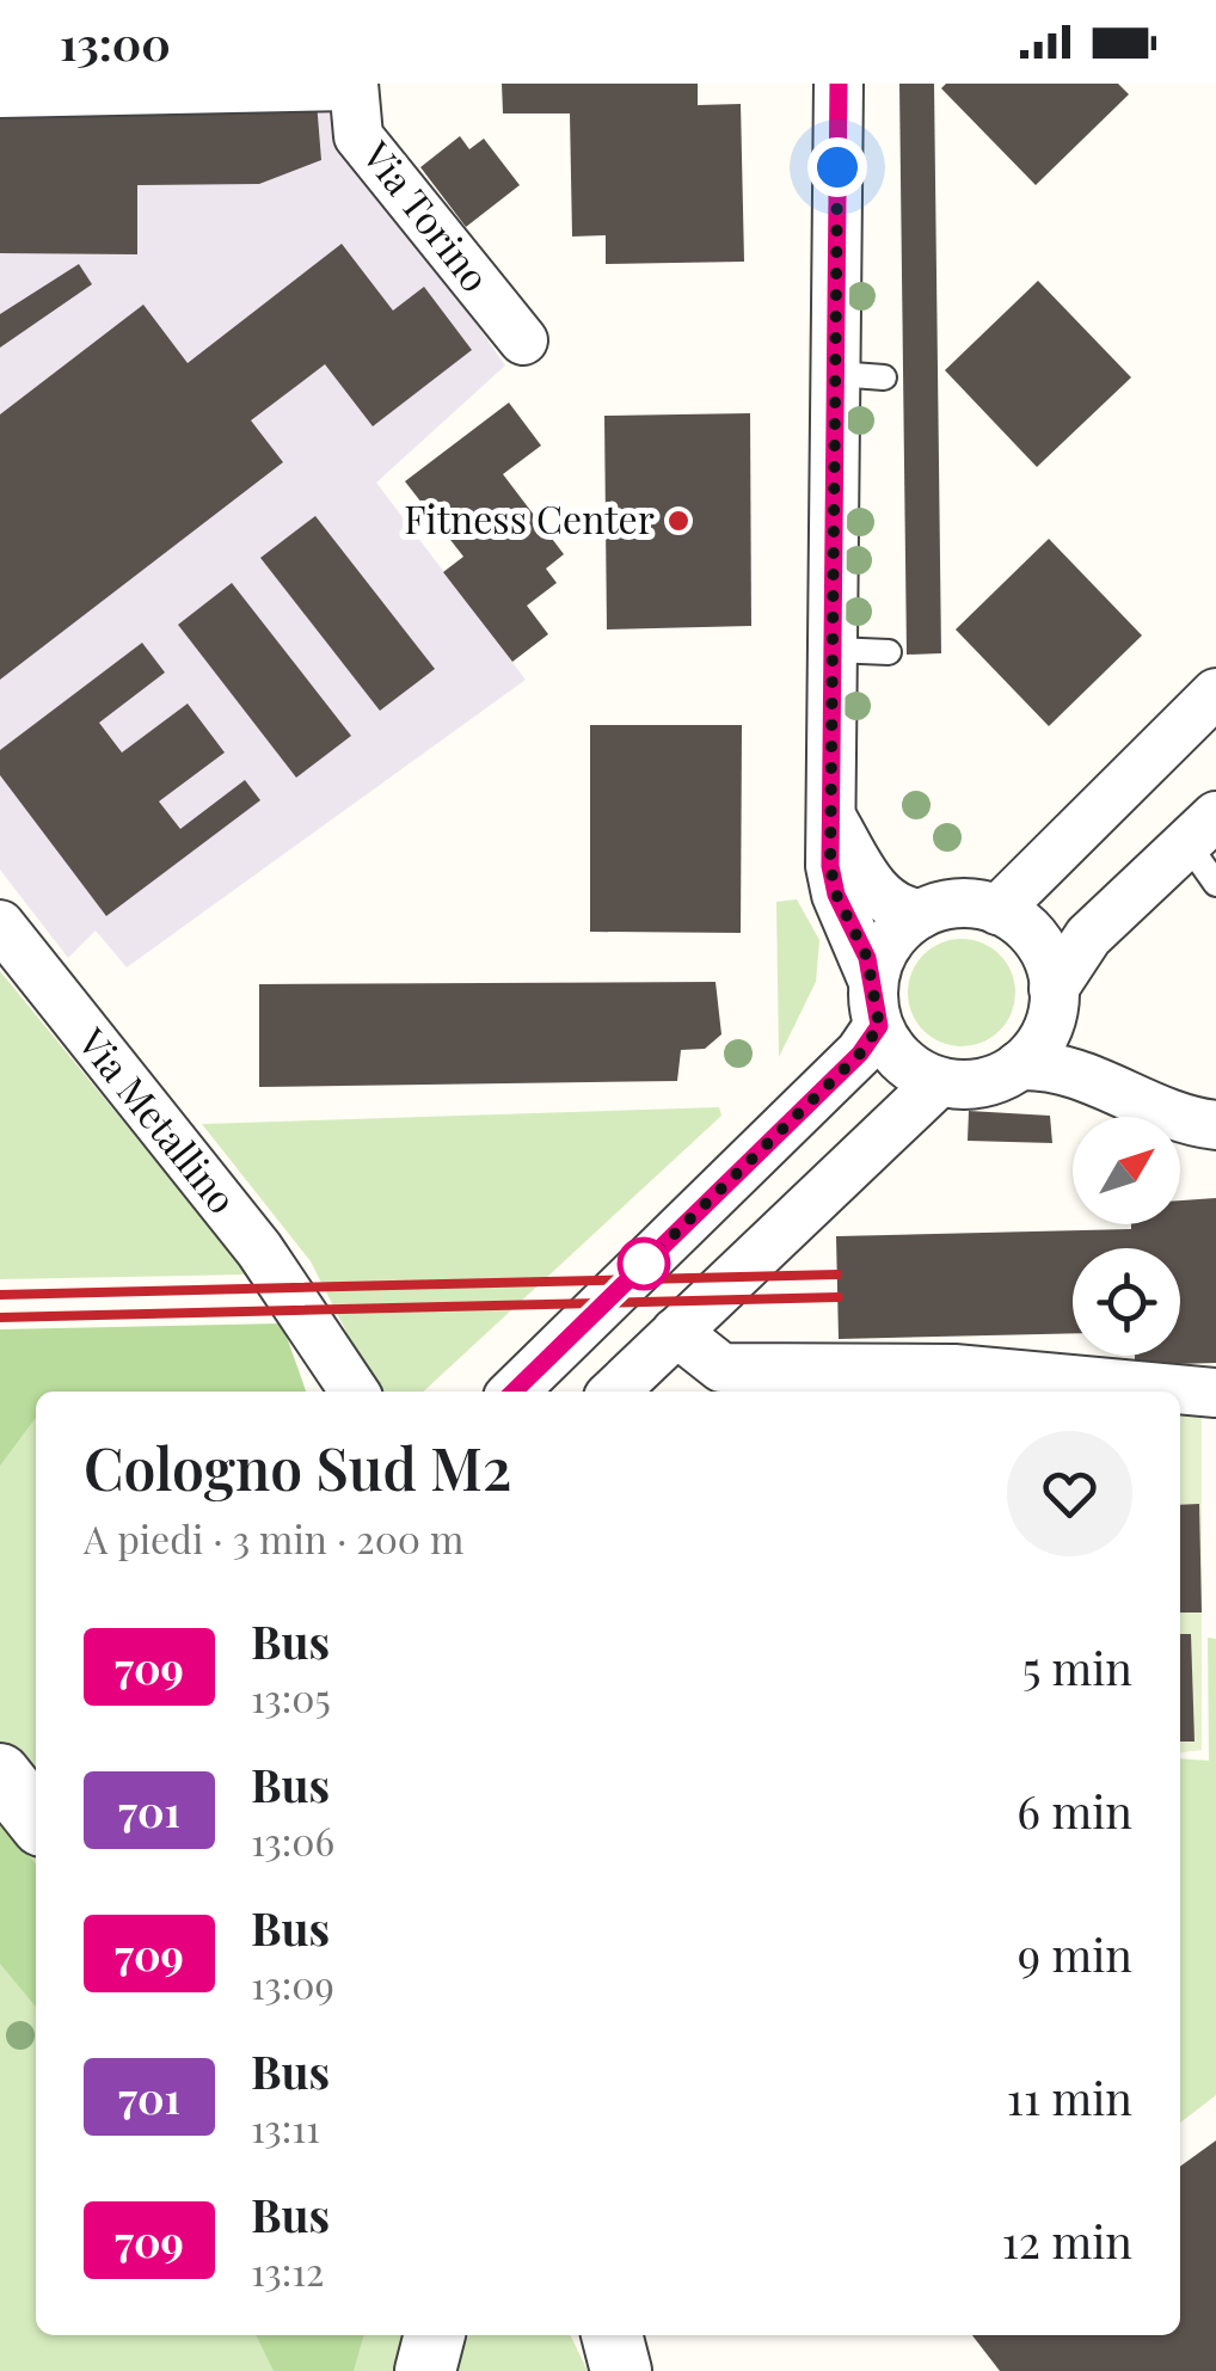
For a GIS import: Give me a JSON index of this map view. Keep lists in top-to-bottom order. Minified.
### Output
{"streets":{"street":["Via Torino","Via Metallino"]},"places":["Fitness Center"],"lines":["bus line 709"],"north":"top right","page":{"status":"13:00","heading":["Cologno Sud M2","A piedi · 3 min · 200 m"],"list":[{"mark":"709","name":"Bus","note":"13:05","value":"5 min"},{"mark":"701","name":"Bus","note":"13:06","value":"6 min"},{"mark":"709","name":"Bus","note":"13:09","value":"9 min"},{"mark":"701","name":"Bus","note":"13:11","value":"11 min"},{"mark":"709","name":"Bus","note":"13:12","value":"12 min"}]}}
